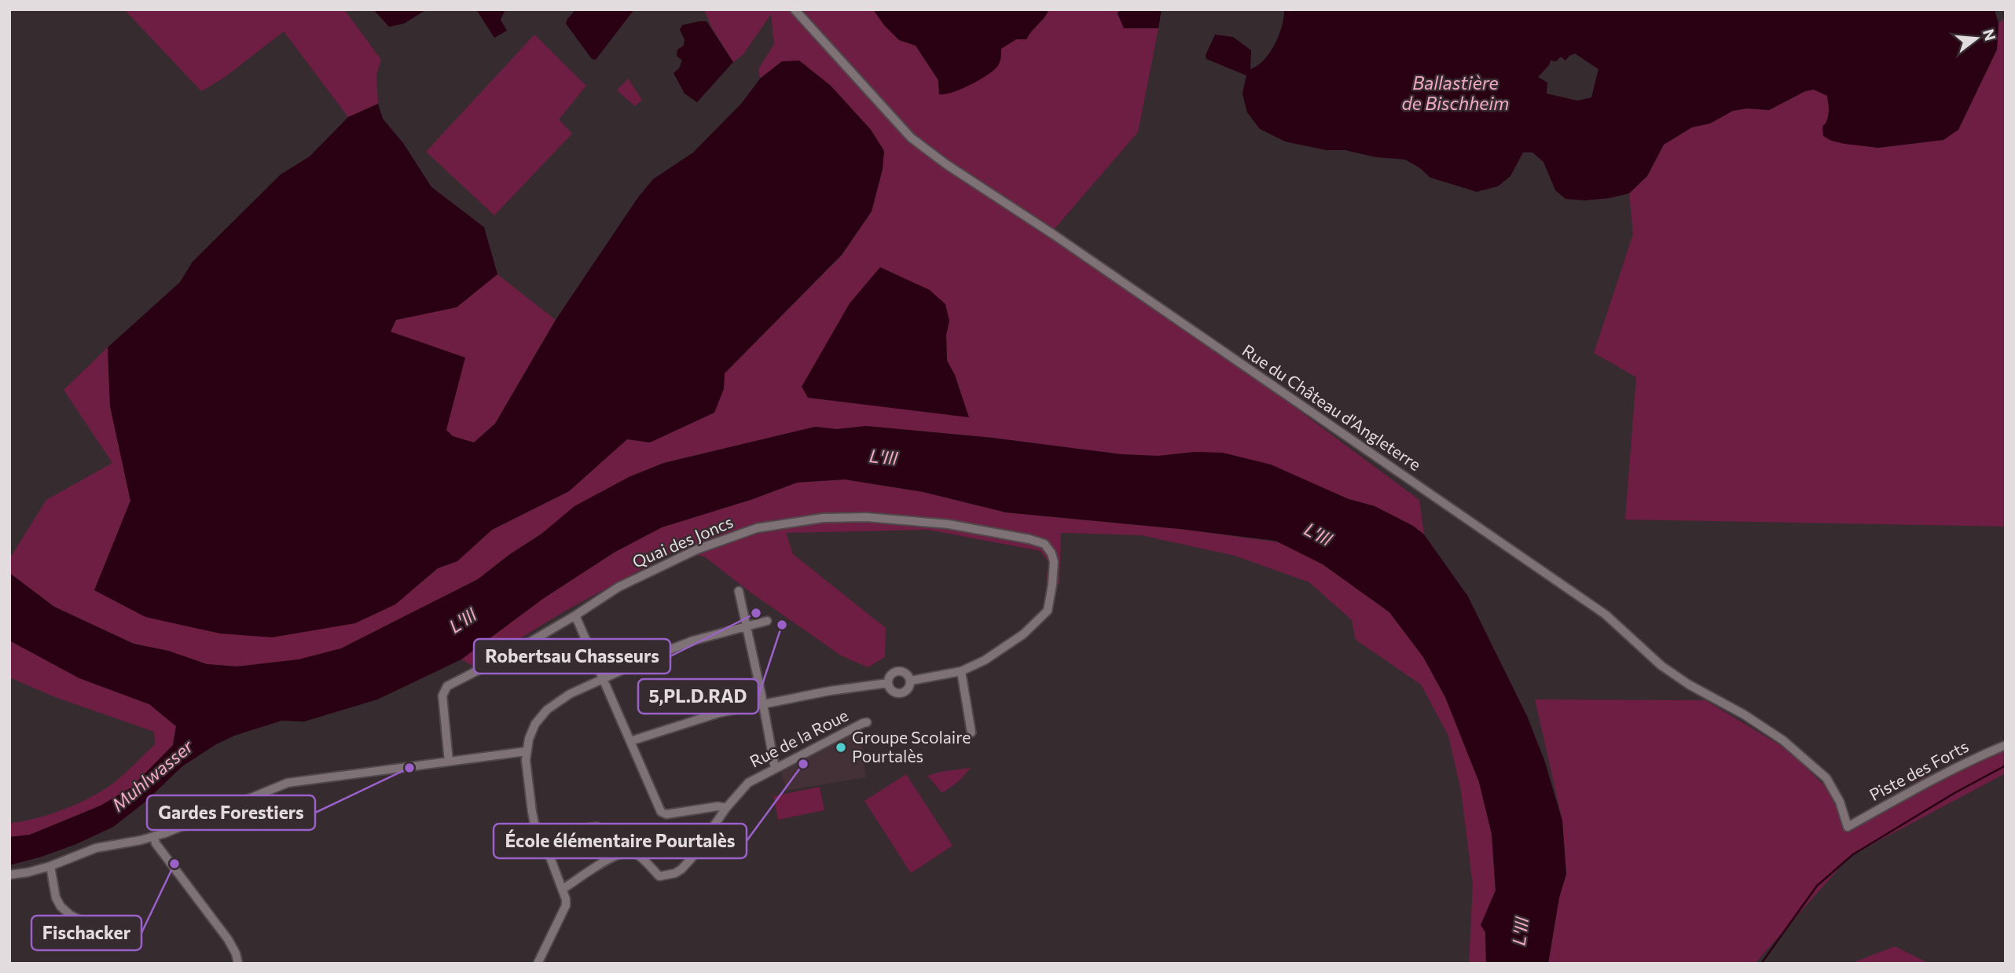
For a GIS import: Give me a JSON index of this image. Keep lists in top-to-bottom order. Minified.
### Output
{"streets":{"street":["Rue du Château d'Angleterre","Quai des Joncs","Rue de la Roue","Piste des Forts"]},"crossings":[["Rue du Château d'Angleterre","Piste des Forts"]],"water":["Ballastière de Bischheim","L'Ill","Muhlwasser"],"places":["Robertsau Chasseurs","5,PL.D.RAD","Groupe Scolaire Pourtalès","École élémentaire Pourtalès","Gardes Forestiers","Fischacker"],"north":"right"}
